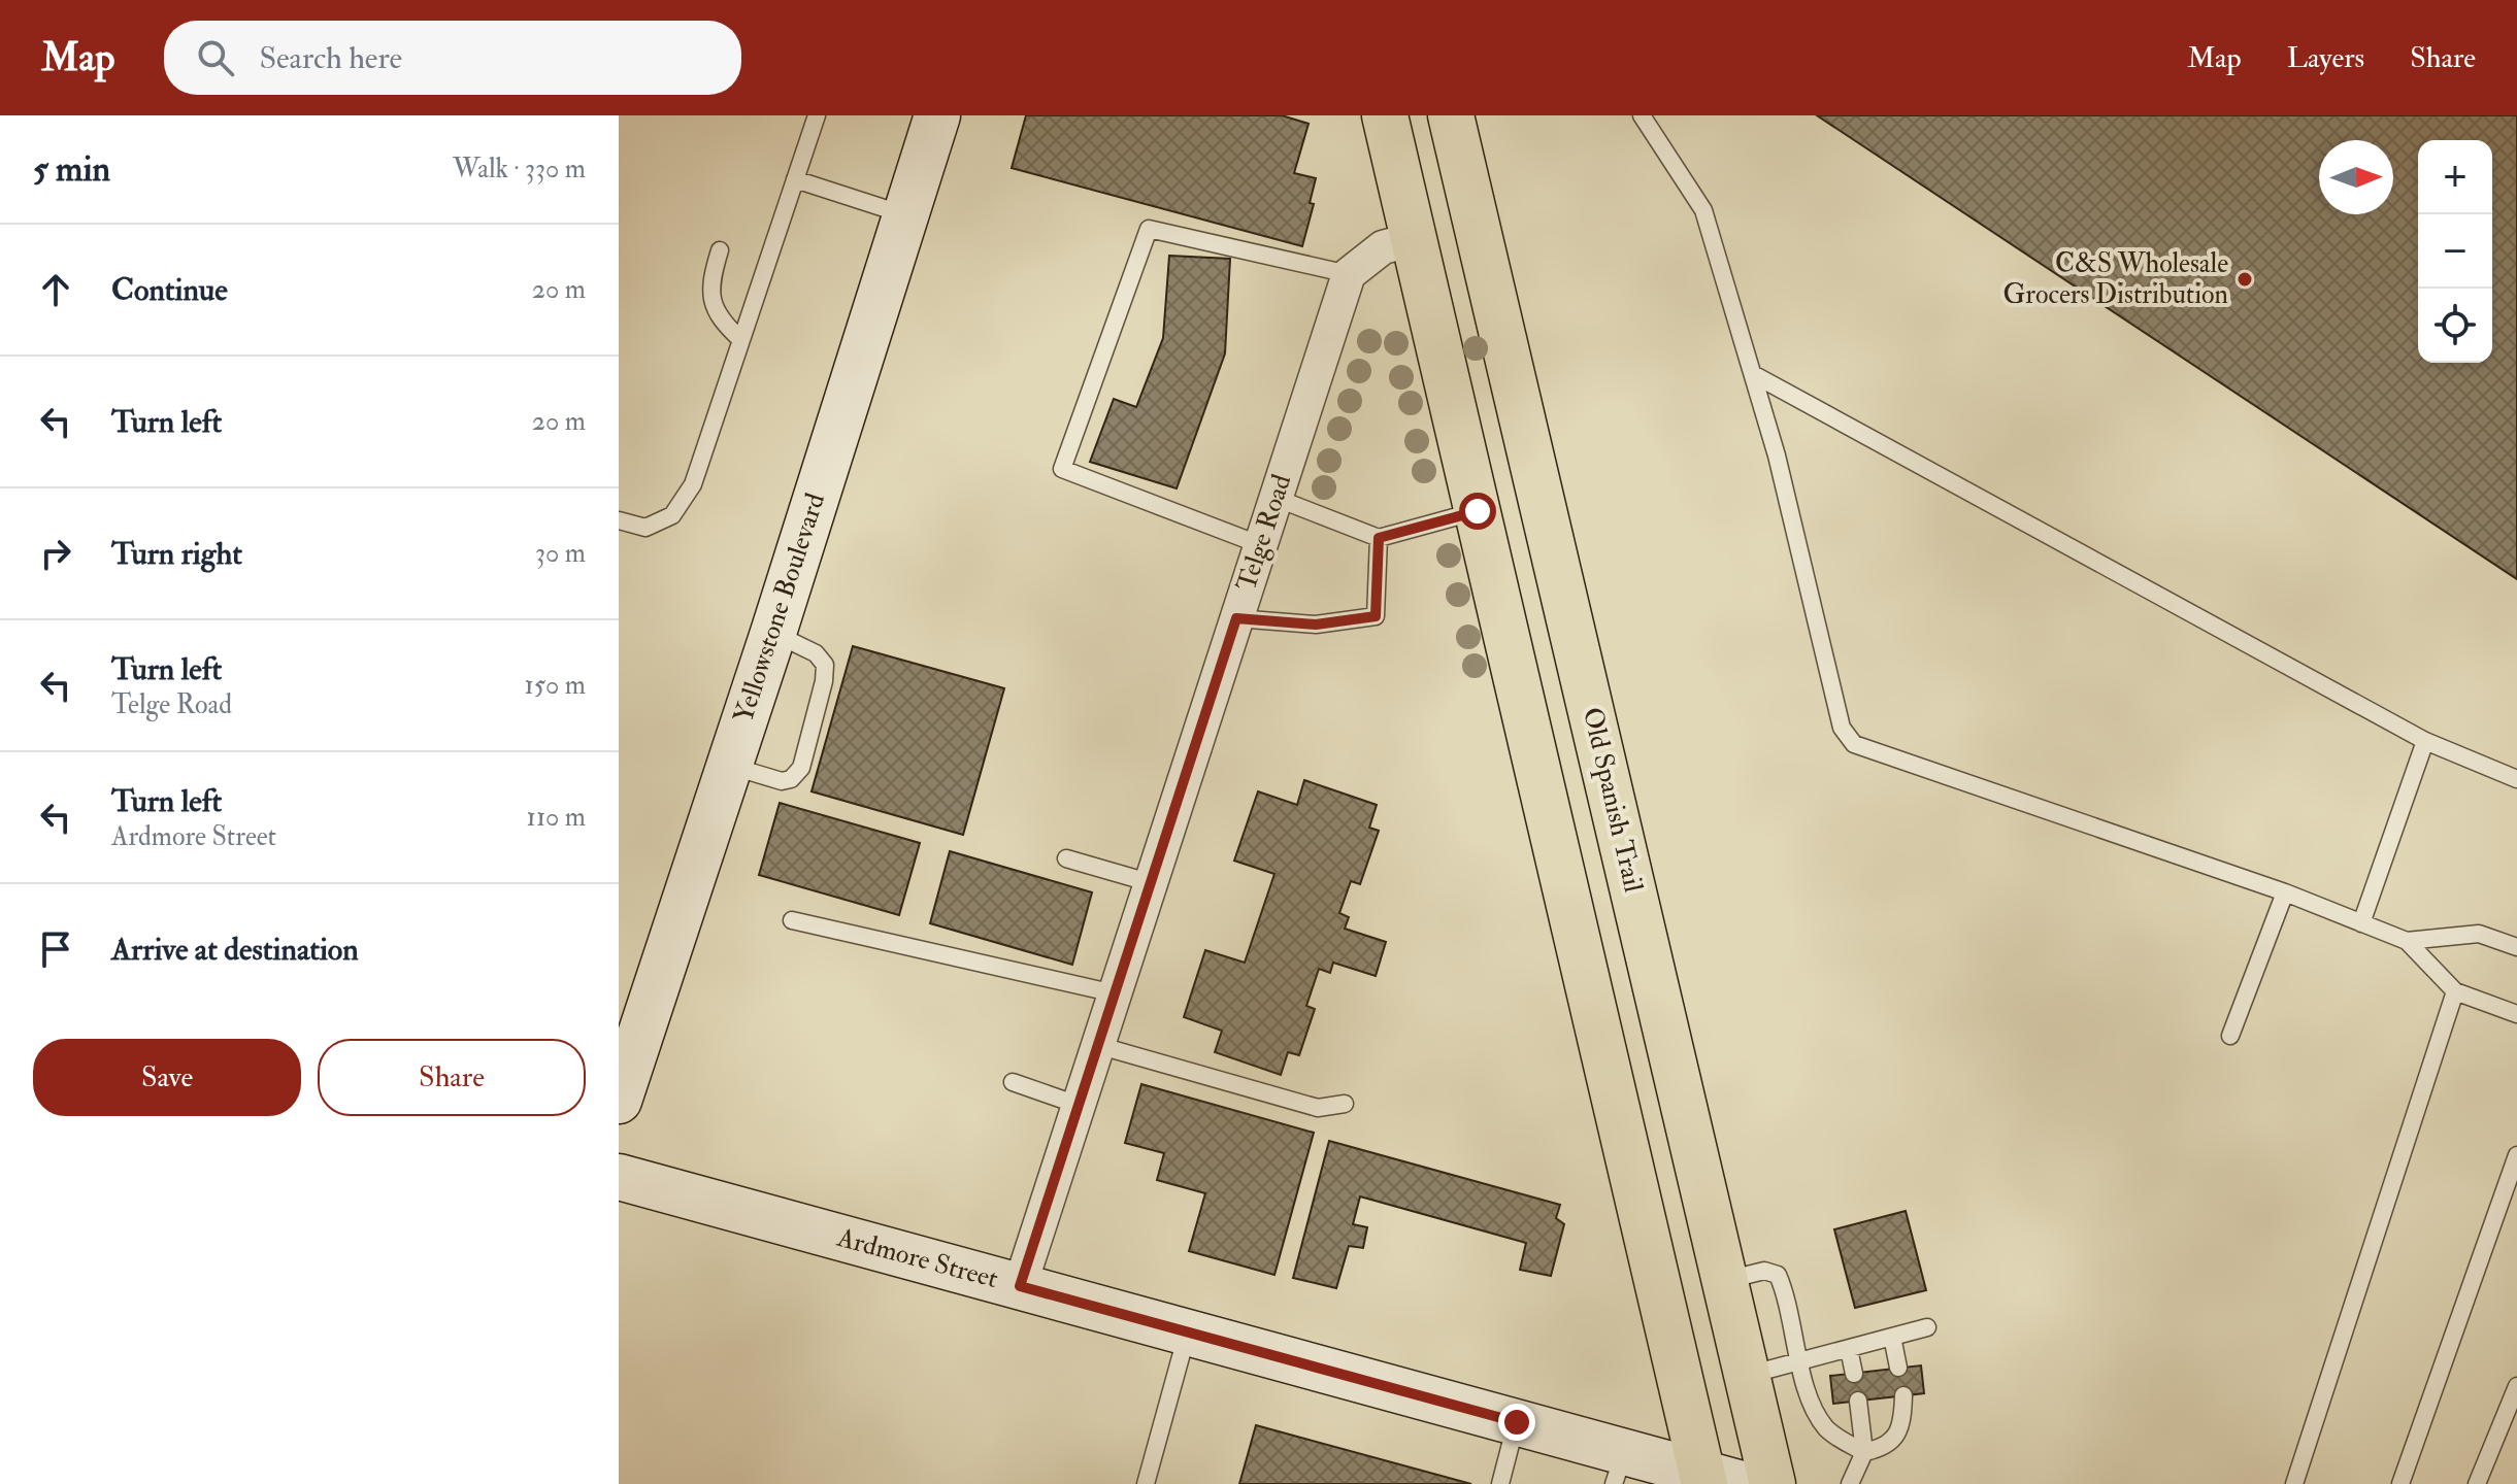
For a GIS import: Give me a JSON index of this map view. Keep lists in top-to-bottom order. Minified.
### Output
{"streets":{"main road":["Old Spanish Trail"],"street":["Telge Road","Yellowstone Boulevard","Ardmore Street"]},"crossings":[["Telge Road","Ardmore Street"]],"places":["C&S Wholesale Grocers Distribution"],"north":"right","page":{"header":"Map","search":"Search here","nav":["Map","Layers","Share"],"heading":["5 min","Walk · 330 m"],"map_buttons":["+","−"],"list":[["Continue","20 m"],["Turn left","20 m"],["Turn right","30 m"],["Turn left","Telge Road","150 m"],["Turn left","Ardmore Street","110 m"],"Arrive at destination"],"buttons":["Save","Share"]}}
